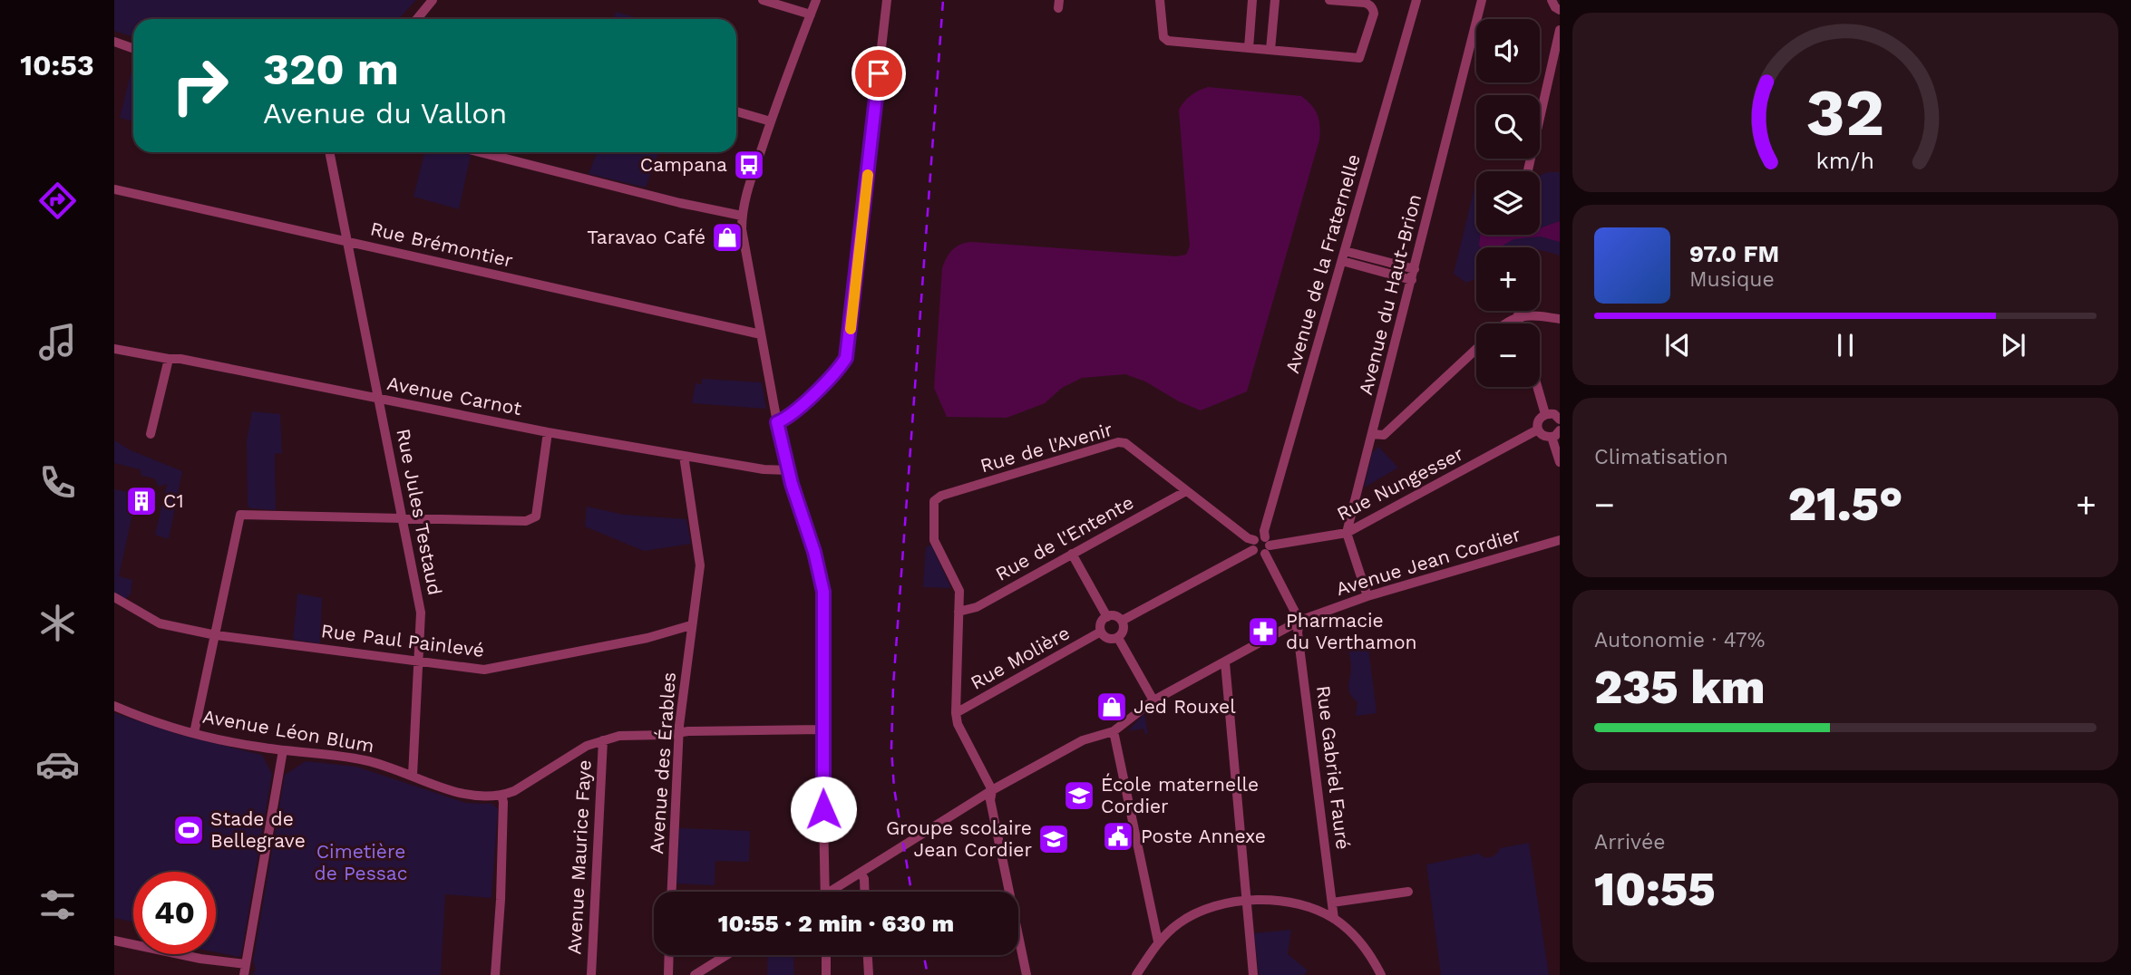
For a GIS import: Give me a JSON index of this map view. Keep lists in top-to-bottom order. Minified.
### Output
{"streets":{"street":["Rue Brémontier","Avenue de la Fraternelle","Avenue du Haut-Brion","Avenue Carnot","Rue de l'Avenir","Rue Nungesser","Rue Jules Testaud","Rue de l'Entente","Avenue Jean Cordier","Rue Paul Painlevé","Rue Molière","Avenue Léon Blum","Avenue des Érables","Rue Gabriel Fauré","Avenue Maurice Faye"]},"crossings":[["Rue Brémontier","Rue Jules Testaud"],["Avenue de la Fraternelle","Rue de l'Avenir"],["Avenue de la Fraternelle","Rue Nungesser"],["Avenue du Haut-Brion","Rue Nungesser"],["Avenue Carnot","Rue Jules Testaud"],["Avenue Carnot","Avenue des Érables"],["Rue de l'Avenir","Rue Nungesser"],["Rue de l'Avenir","Rue de l'Entente"],["Rue Jules Testaud","Rue Paul Painlevé"],["Rue Jules Testaud","Avenue Léon Blum"],["Avenue Jean Cordier","Rue Gabriel Fauré"],["Rue Paul Painlevé","Avenue des Érables"],["Avenue Léon Blum","Avenue des Érables"],["Avenue Léon Blum","Avenue Maurice Faye"]],"parks":["Cimetière de Pessac"],"places":{"bus stop":["Campana"],"shop":["Taravao Café","Jed Rouxel"],"building":["C1"],"pharmacy":["Pharmacie du Verthamon"],"school or university":["École maternelle Cordier","Groupe scolaire Jean Cordier"],"sports":["Stade de Bellegrave"],"public building":["Poste Annexe"]},"page":{"tabs":"10:53","map_buttons":["+","−"],"turn":["320 m","Avenue du Vallon"],"song":["97.0 FM","Musique"],"tile":["Climatisation",["Autonomie · 47%","235 km"],["Arrivée","10:55"]],"heat":["−","21.5°","+"],"limit":"40","trip":"10:55 · 2 min · 630 m","gauge":["32","km/h"]}}
